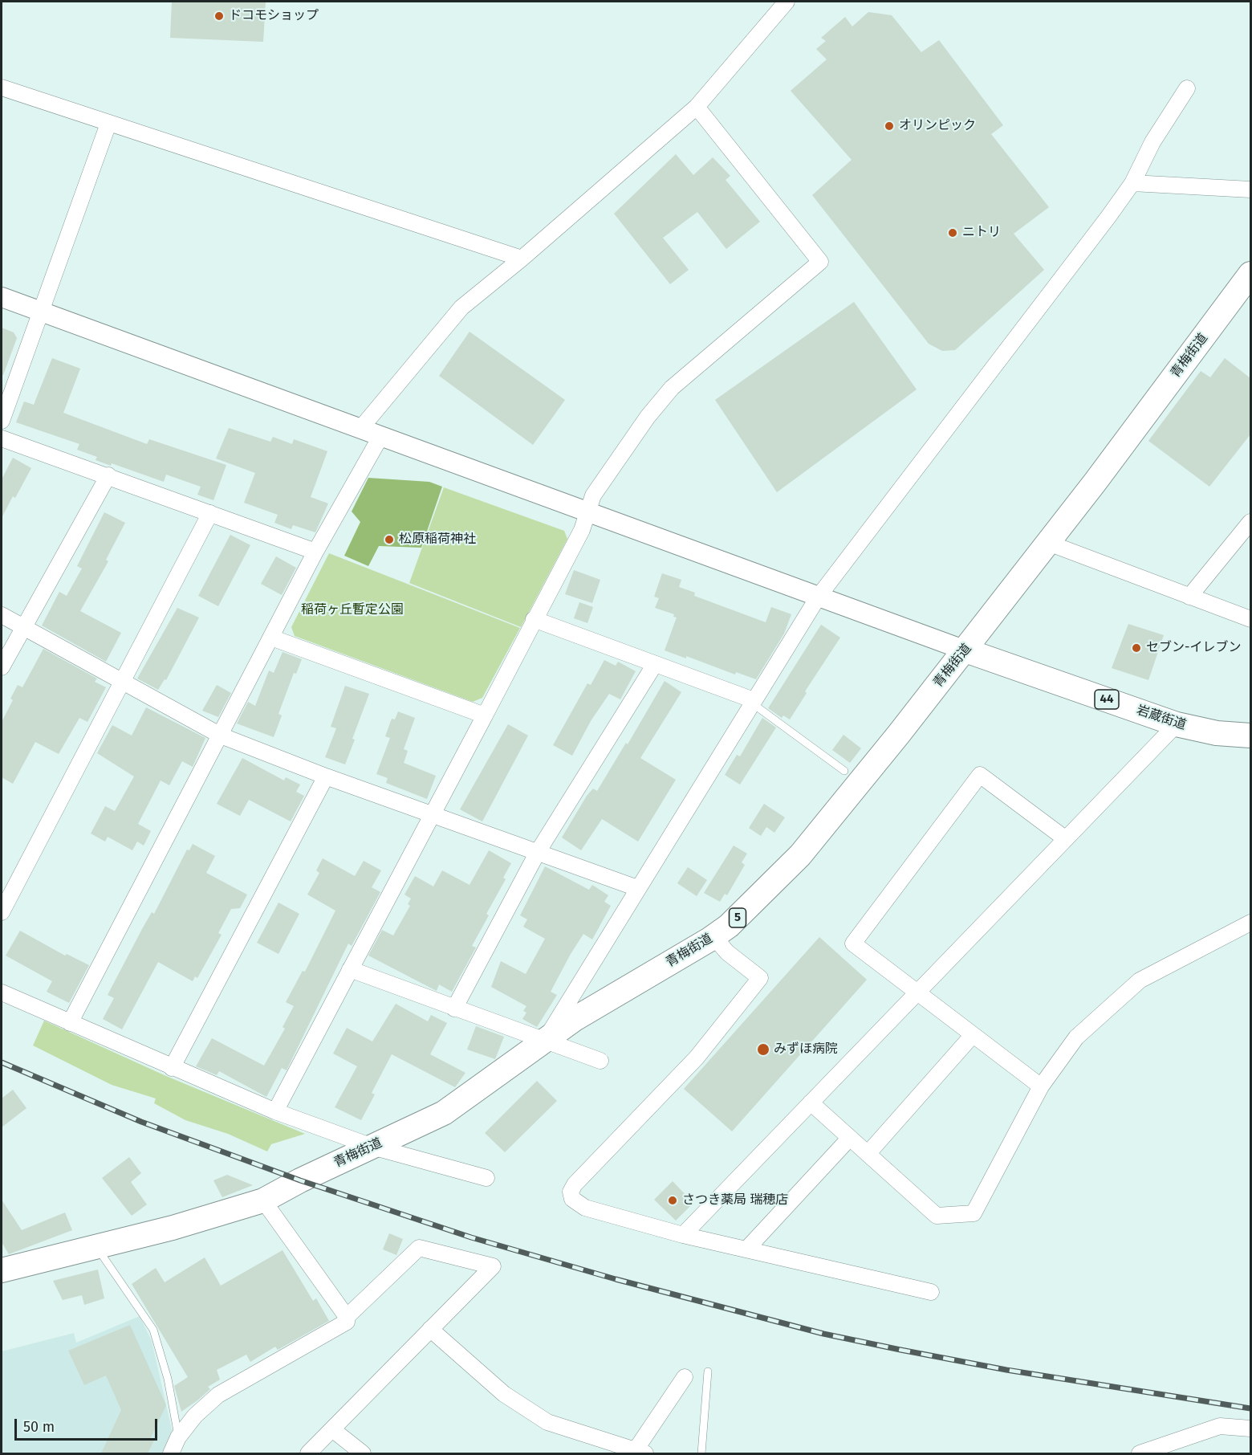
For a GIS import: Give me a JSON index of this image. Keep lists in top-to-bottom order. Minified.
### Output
{"streets":{"main road":["青梅街道","44","岩蔵街道","5"]},"crossings":[["青梅街道","岩蔵街道"]],"parks":["稲荷ヶ丘暫定公園"],"places":["ドコモショップ","オリンピック","ニトリ","松原稲荷神社","セブン-イレブン","みずほ病院","さつき薬局 瑞穂店"],"scale_bar":"50 m"}
